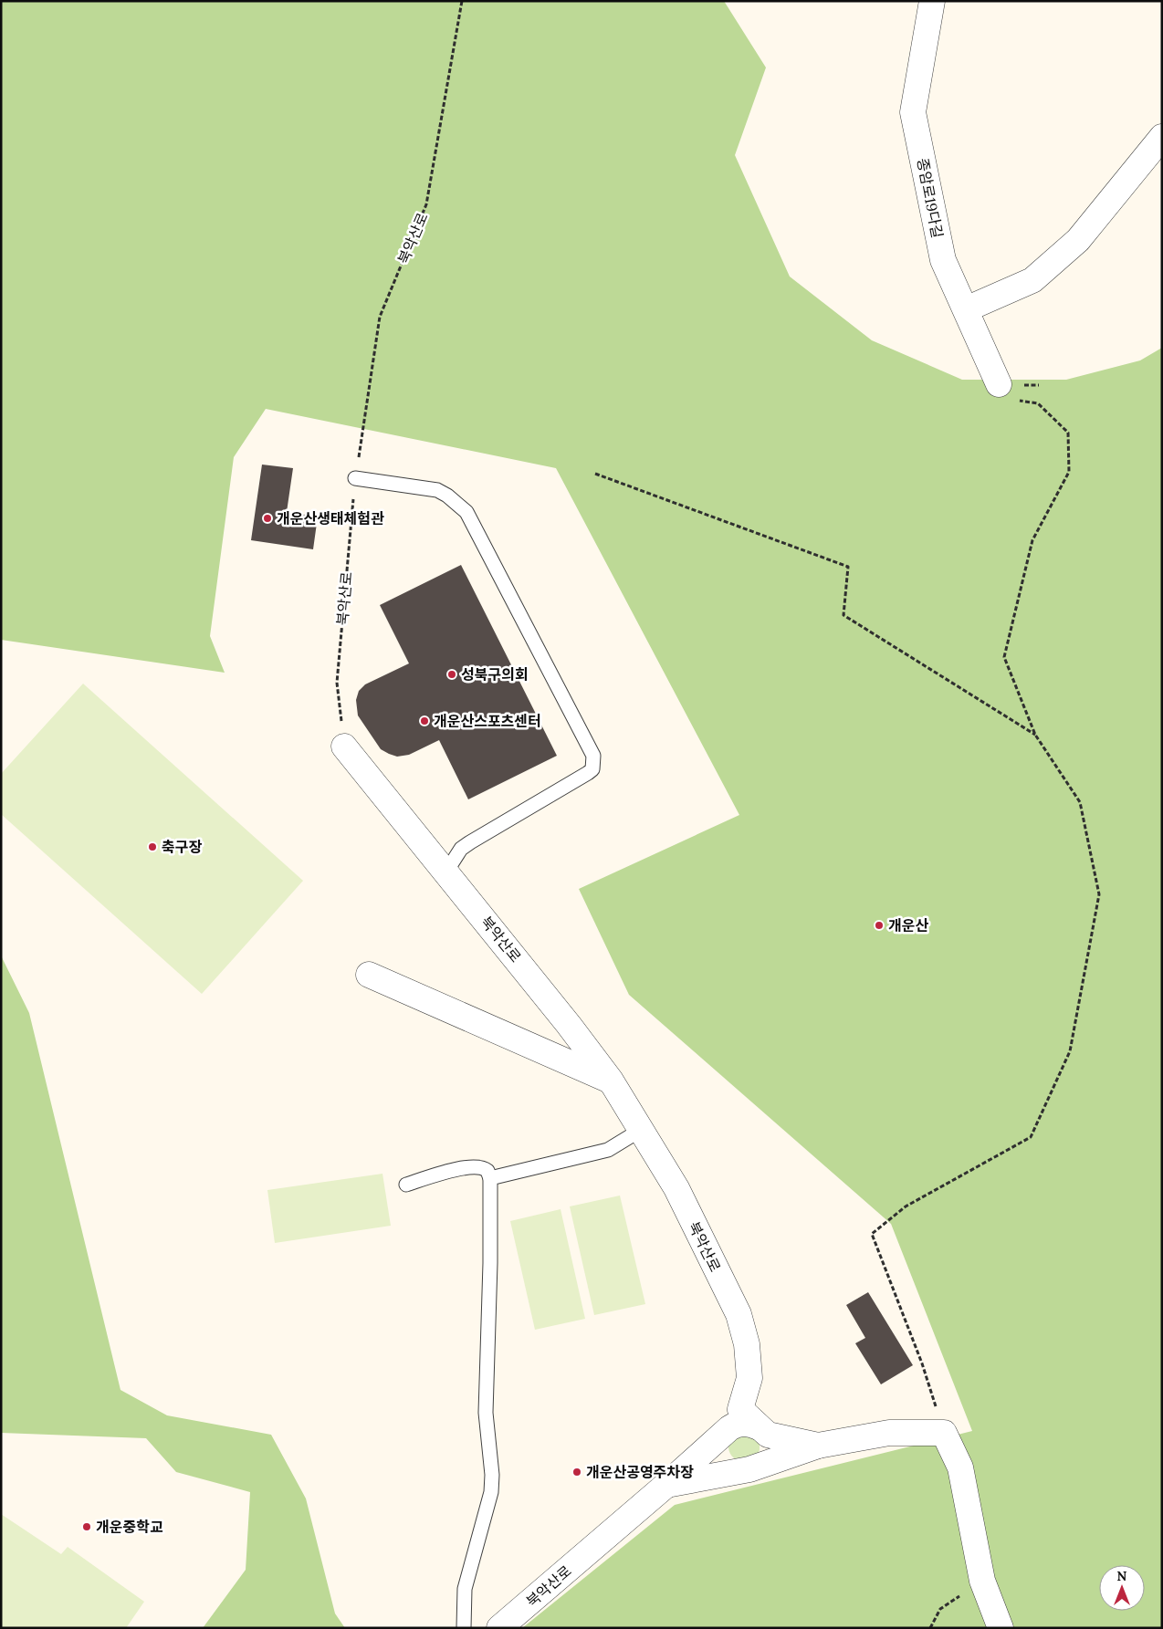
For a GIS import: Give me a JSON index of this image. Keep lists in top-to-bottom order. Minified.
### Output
{"streets":{"street":["종암로19다길","북악산로"]},"places":["개운산생태체험관","성북구의회","개운산스포츠센터","축구장","개운산","개운산공영주차장","개운중학교"],"north":"top"}
